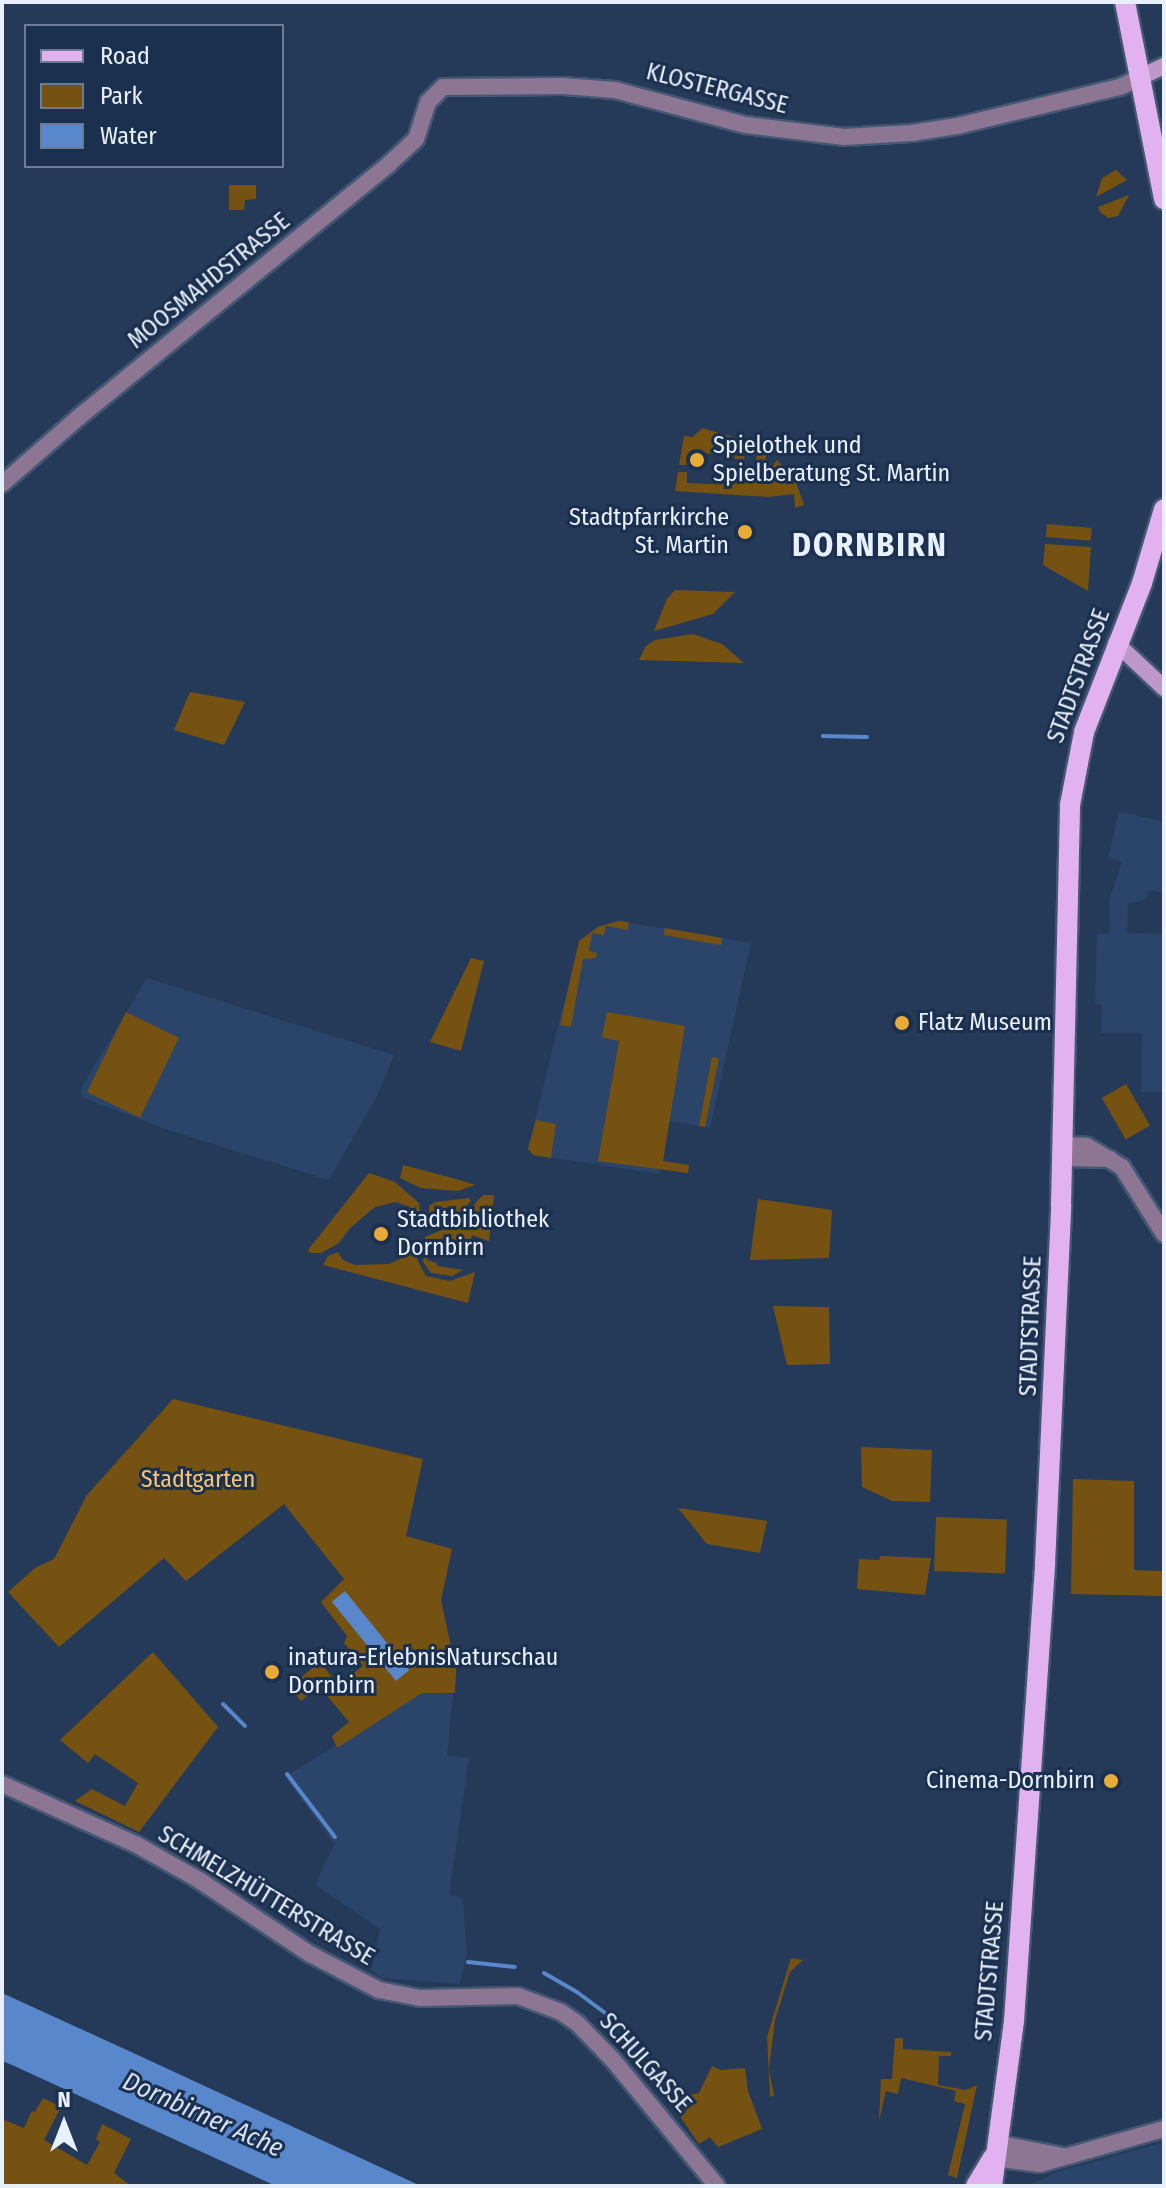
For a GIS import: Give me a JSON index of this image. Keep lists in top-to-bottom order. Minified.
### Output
{"streets":{"main road":["STADTSTRASSE"],"street":["KLOSTERGASSE","MOOSMAHDSTRASSE","SCHMELZHÜTTERSTRASSE","SCHULGASSE"]},"crossings":[["KLOSTERGASSE","MOOSMAHDSTRASSE"],["SCHMELZHÜTTERSTRASSE","SCHULGASSE"]],"districts":["DORNBIRN"],"water":["Dornbirner Ache"],"parks":["Stadtgarten"],"places":["Spielothek und Spielberatung St. Martin","Stadtpfarrkirche St. Martin","Flatz Museum","Stadtbibliothek Dornbirn","inatura-ErlebnisNaturschau Dornbirn","Cinema-Dornbirn"],"legend":["Road","Park","Water"],"north":"top"}
